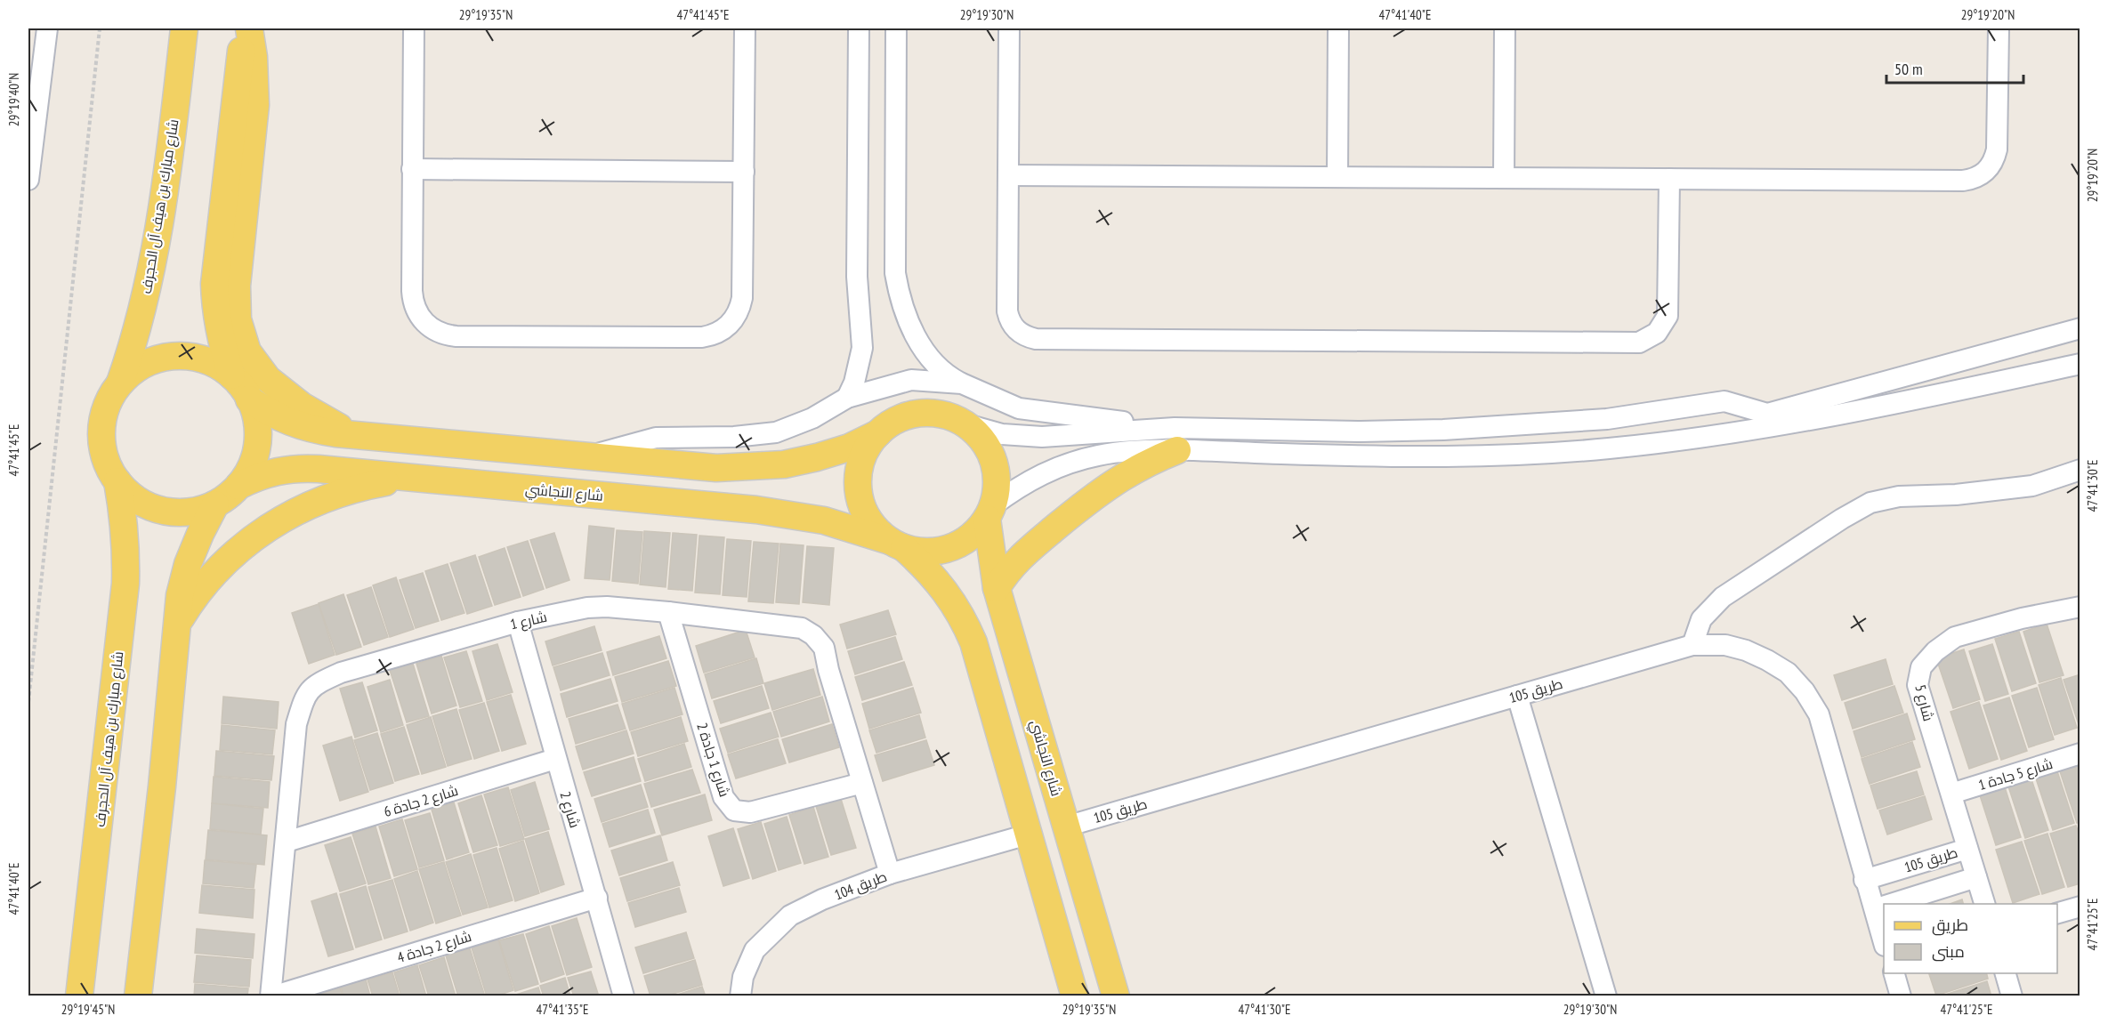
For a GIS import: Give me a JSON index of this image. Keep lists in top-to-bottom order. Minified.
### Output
{"streets":{"main road":["شارع مبارك بن هيف آل الحجرف","شارع النجاشي"],"street":["شارع 1","طريق 105","شارع 5","شارع 1 جادة 2","شارع 5 جادة 1","شارع 2 جادة 6","شارع 2","طريق 104","شارع 2 جادة 4"]},"crossings":[["شارع مبارك بن هيف آل الحجرف","شارع النجاشي"],["شارع النجاشي","طريق 105"],["شارع النجاشي","طريق 104"],["شارع 1","شارع 1 جادة 2"],["شارع 1","شارع 2 جادة 6"],["شارع 1","شارع 2"],["شارع 1","طريق 104"],["شارع 1","شارع 2 جادة 4"],["طريق 105","شارع 5"],["شارع 5","شارع 5 جادة 1"],["شارع 2 جادة 6","شارع 2"],["شارع 2","شارع 2 جادة 4"]],"legend":["طريق","مبنى"],"scale_bar":"50 m","coordinates":["29°19'35\"N","47°41'45\"E","29°19'30\"N","47°41'40\"E","29°19'20\"N","29°19'40\"N","47°41'30\"E","47°41'25\"E","29°19'45\"N","47°41'35\"E"]}
